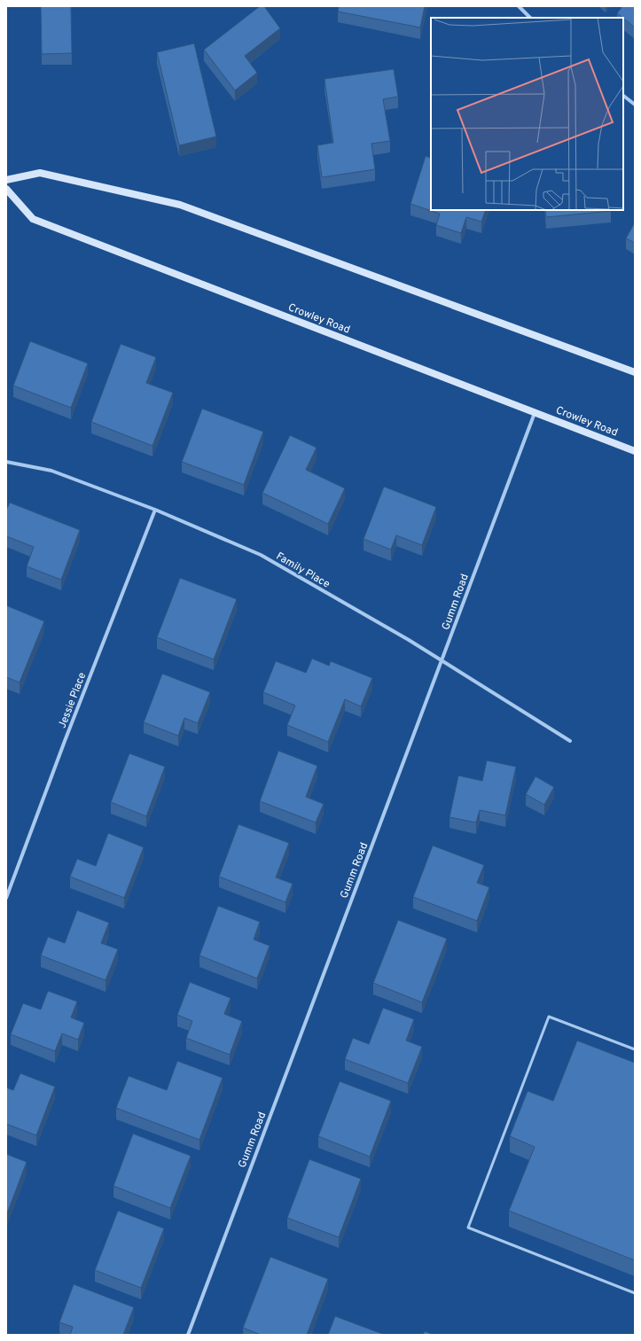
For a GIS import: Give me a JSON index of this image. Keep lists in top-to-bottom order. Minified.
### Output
{"streets":{"main road":["Crowley Road"],"street":["Family Place","Gumm Road","Jessie Place"]},"crossings":[["Crowley Road","Gumm Road"],["Family Place","Gumm Road"],["Family Place","Jessie Place"]]}
